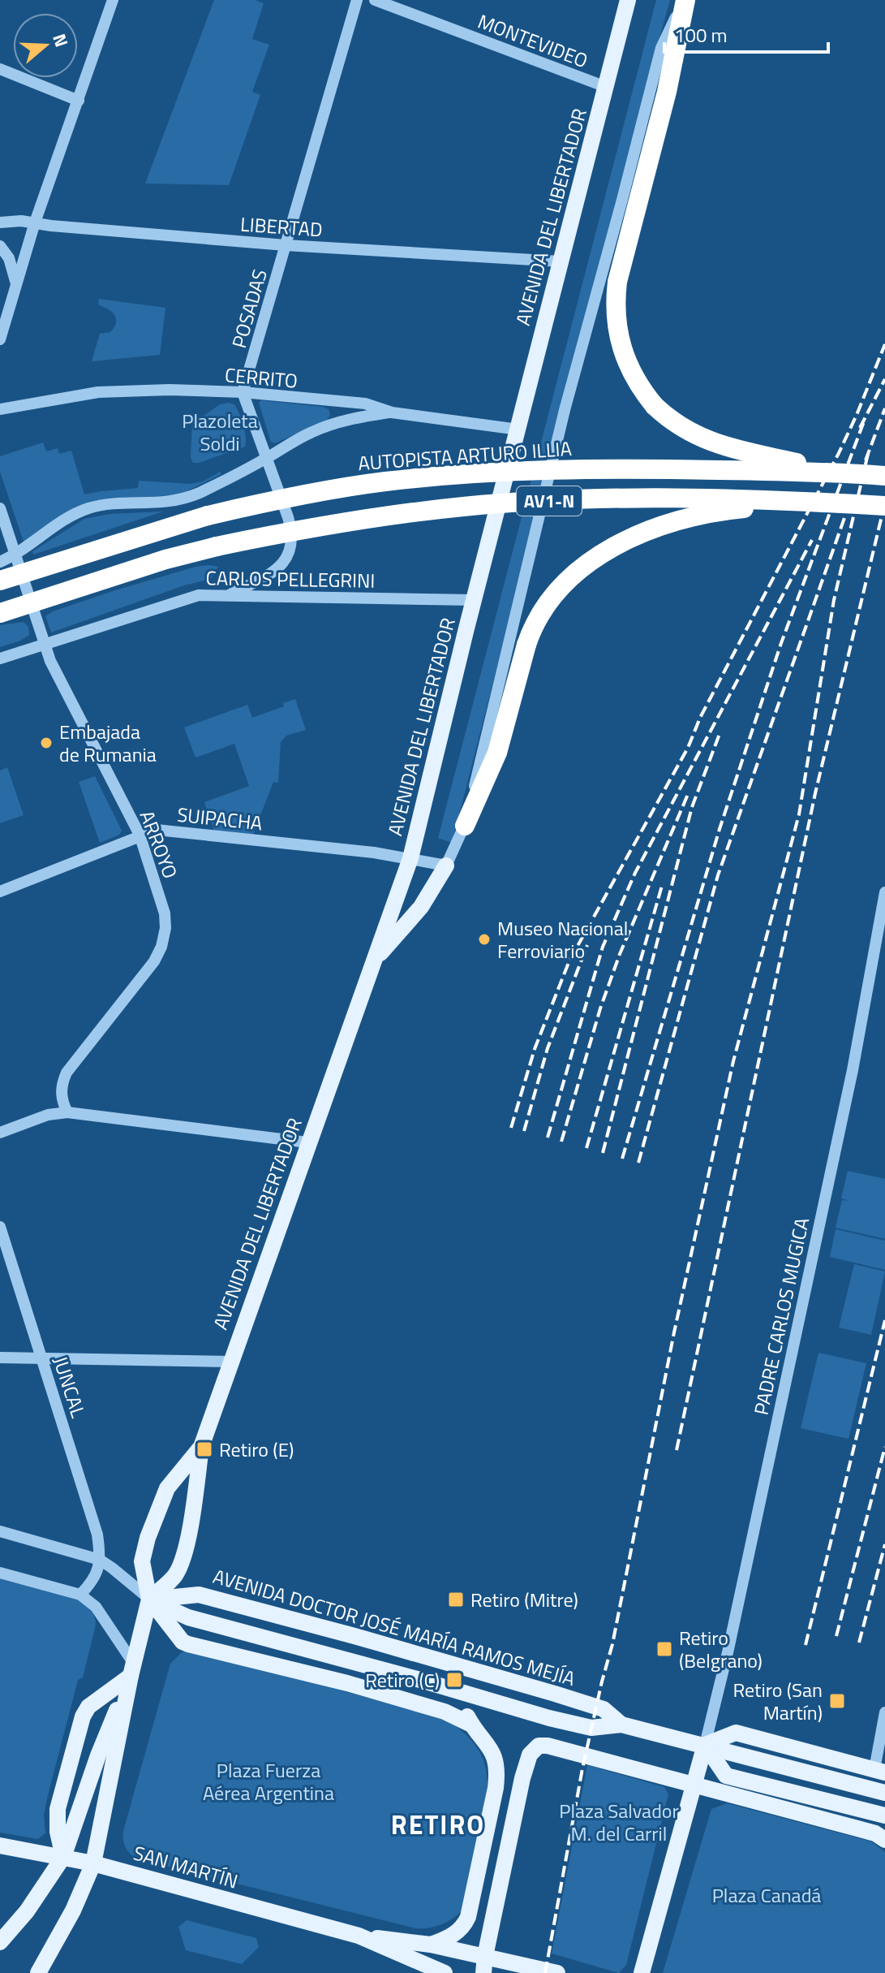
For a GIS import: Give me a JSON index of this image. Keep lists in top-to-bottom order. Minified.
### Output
{"streets":{"highway":["AUTOPISTA ARTURO ILLIA","AV1-N"],"main road":["AVENIDA DEL LIBERTADOR","AVENIDA DOCTOR JOSÉ MARÍA RAMOS MEJÍA","SAN MARTÍN"],"street":["MONTEVIDEO","LIBERTAD","POSADAS","CERRITO","CARLOS PELLEGRINI","SUIPACHA","ARROYO","PADRE CARLOS MUGICA","JUNCAL"]},"crossings":[["MONTEVIDEO","AVENIDA DEL LIBERTADOR"],["AVENIDA DEL LIBERTADOR","LIBERTAD"],["AVENIDA DEL LIBERTADOR","CERRITO"],["AVENIDA DEL LIBERTADOR","CARLOS PELLEGRINI"],["AVENIDA DEL LIBERTADOR","SUIPACHA"],["AVENIDA DEL LIBERTADOR","AVENIDA DOCTOR JOSÉ MARÍA RAMOS MEJÍA"],["AVENIDA DEL LIBERTADOR","SAN MARTÍN"],["LIBERTAD","POSADAS"],["POSADAS","CERRITO"],["AUTOPISTA ARTURO ILLIA","ARROYO"],["AV1-N","ARROYO"],["CARLOS PELLEGRINI","ARROYO"],["SUIPACHA","ARROYO"],["PADRE CARLOS MUGICA","AVENIDA DOCTOR JOSÉ MARÍA RAMOS MEJÍA"]],"districts":["RETIRO"],"parks":["Plazoleta Soldi","Plaza Fuerza Aérea Argentina","Plaza Salvador M. del Carril","Plaza Canadá"],"places":{"other":["Embajada de Rumania","Museo Nacional Ferroviario"],"transit":["Retiro (E)","Retiro (Mitre)","Retiro (Belgrano)","Retiro (C)","Retiro (San Martín)"]},"scale_bar":"100 m","north":"right"}
